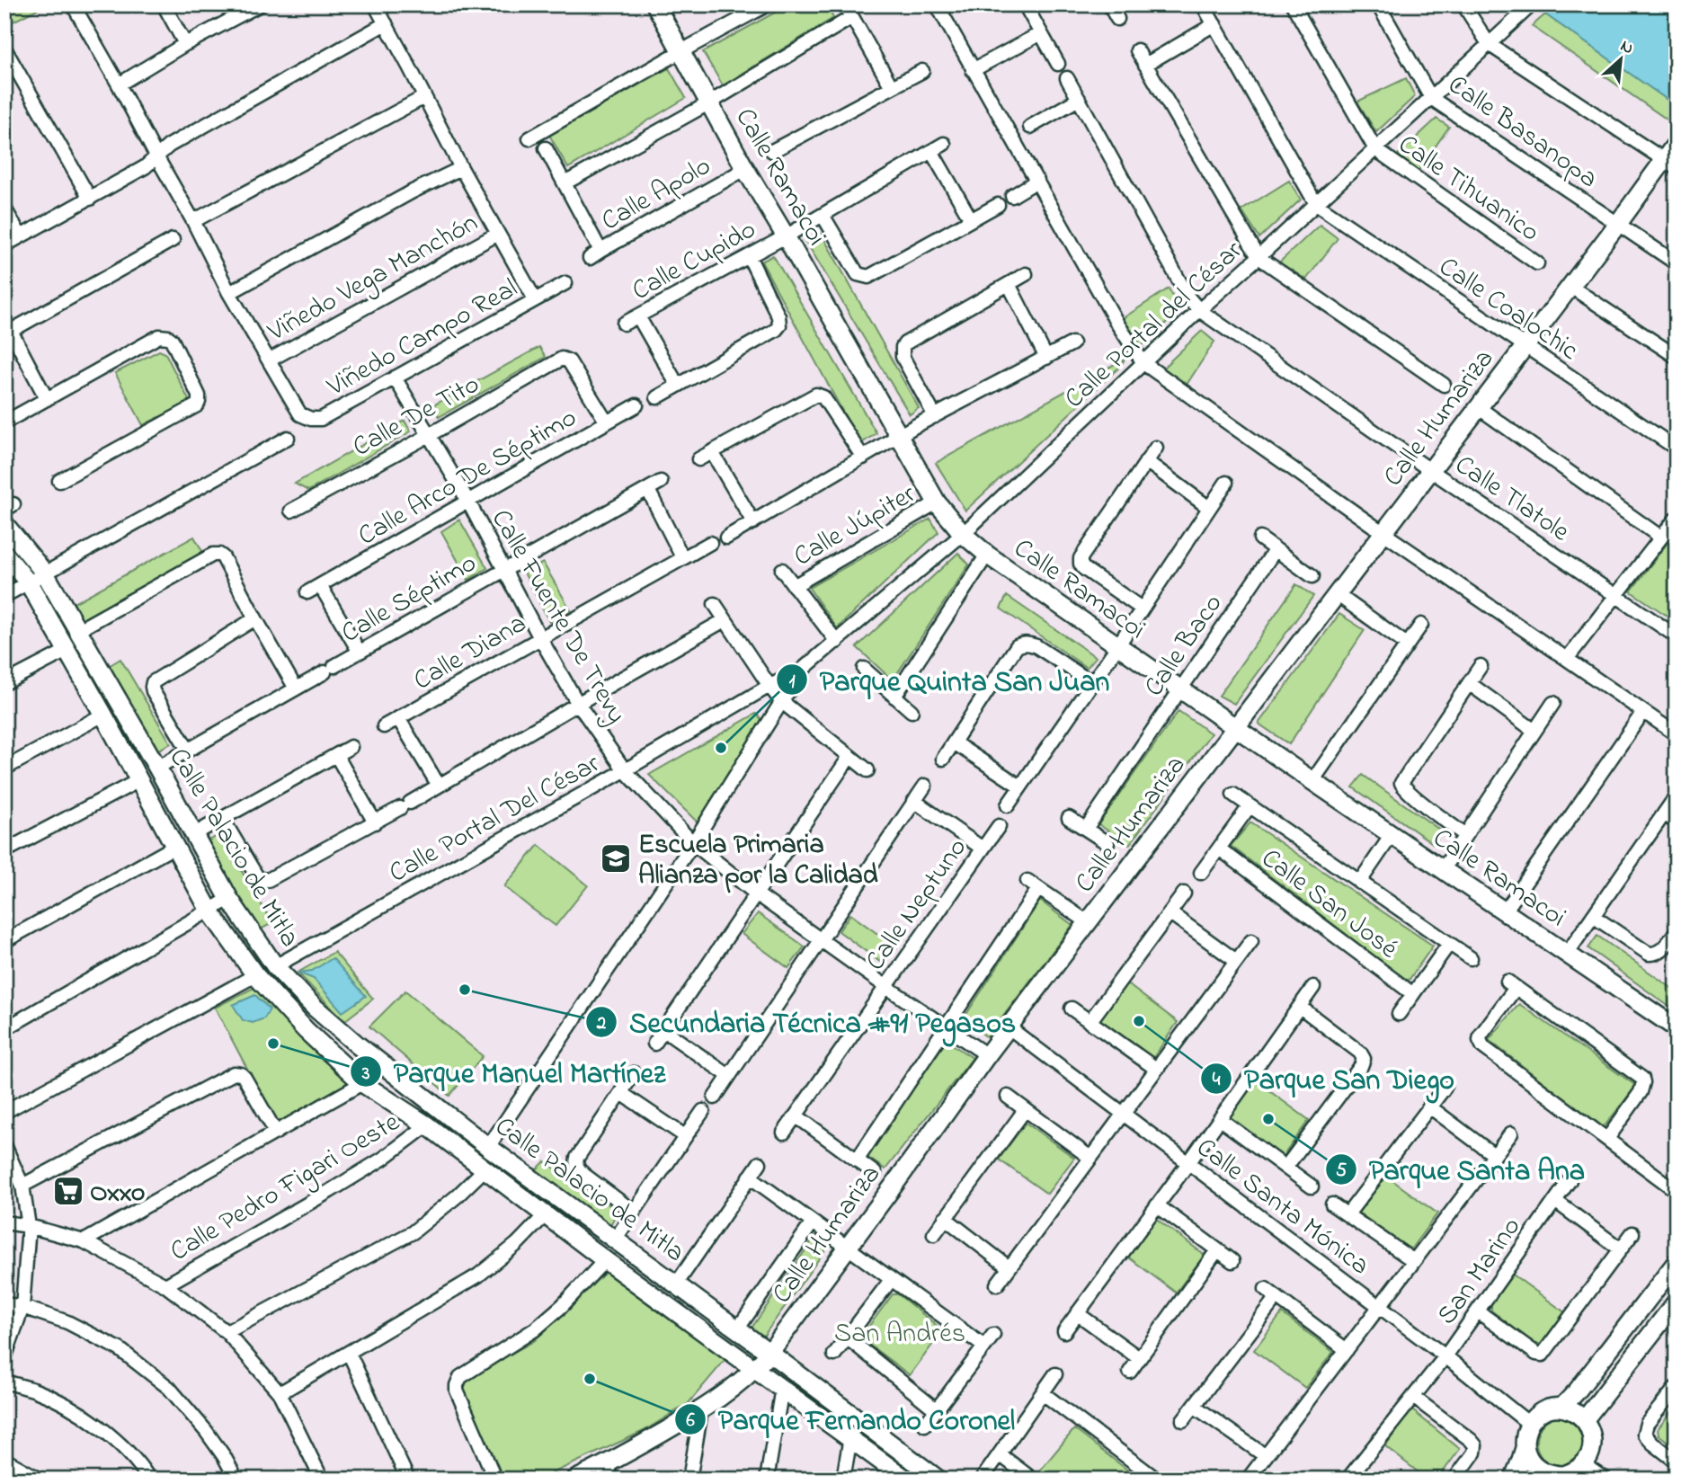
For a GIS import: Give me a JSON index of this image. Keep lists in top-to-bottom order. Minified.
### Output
{"streets":{"main road":["Calle Ramacoi","Calle Humariza","Calle Palacio de Mitla"],"street":["Calle Basanopa","Calle Tihuanico","Calle Apolo","Calle Cupido","Viñedo Vega Manchón","Calle Coalochic","Calle Portal del César","Viñedo Campo Real","Calle De Tito","Calle Arco De Séptimo","Calle Tlatole","Calle Júpiter","Calle Séptimo","Calle Fuente De Trevy","Calle Baco","Calle Diana","Calle Portal Del César","Calle San José","Calle Neptuno","Calle Pedro Figari Oeste","Calle Santa Mónica","San Marino"]},"crossings":[["Calle Basanopa","Calle Portal del César"],["Calle Basanopa","Calle Humariza"],["Calle Ramacoi","Calle Apolo"],["Calle Ramacoi","Calle Cupido"],["Calle Ramacoi","Calle Portal del César"],["Calle Ramacoi","Calle Humariza"],["Calle Ramacoi","Calle Júpiter"],["Calle Ramacoi","Calle Baco"],["Calle Ramacoi","Calle San José"],["Calle Tihuanico","Calle Portal del César"],["Viñedo Vega Manchón","Viñedo Campo Real"],["Calle Coalochic","Calle Portal del César"],["Calle Coalochic","Calle Humariza"],["Calle Portal del César","Calle Tlatole"],["Calle Portal del César","Calle Portal Del César"],["Viñedo Campo Real","Calle Fuente De Trevy"],["Calle De Tito","Calle Arco De Séptimo"],["Calle De Tito","Calle Fuente De Trevy"],["Calle Humariza","Calle Tlatole"],["Calle Humariza","Calle Fuente De Trevy"],["Calle Humariza","Calle Palacio de Mitla"],["Calle Humariza","Calle Santa Mónica"],["Calle Arco De Séptimo","Calle Fuente De Trevy"],["Calle Séptimo","Calle Fuente De Trevy"],["Calle Séptimo","Calle Palacio de Mitla"],["Calle Fuente De Trevy","Calle Diana"],["Calle Fuente De Trevy","Calle Portal Del César"],["Calle Fuente De Trevy","Calle Neptuno"],["Calle Portal Del César","Calle Palacio de Mitla"],["Calle Palacio de Mitla","Calle Pedro Figari Oeste"],["Calle Santa Mónica","San Marino"]],"parks":["San Andrés"],"places":{"other":["Parque Quinta San Juan","Secundaria Técnica #91 Pegasos","Parque San Diego","Parque Manuel Martínez","Parque Santa Ana","Parque Fernando Coronel"],"school or university":["Escuela Primaria Alianza por la Calidad"],"supermarket":["Oxxo"]},"north":"top right"}
